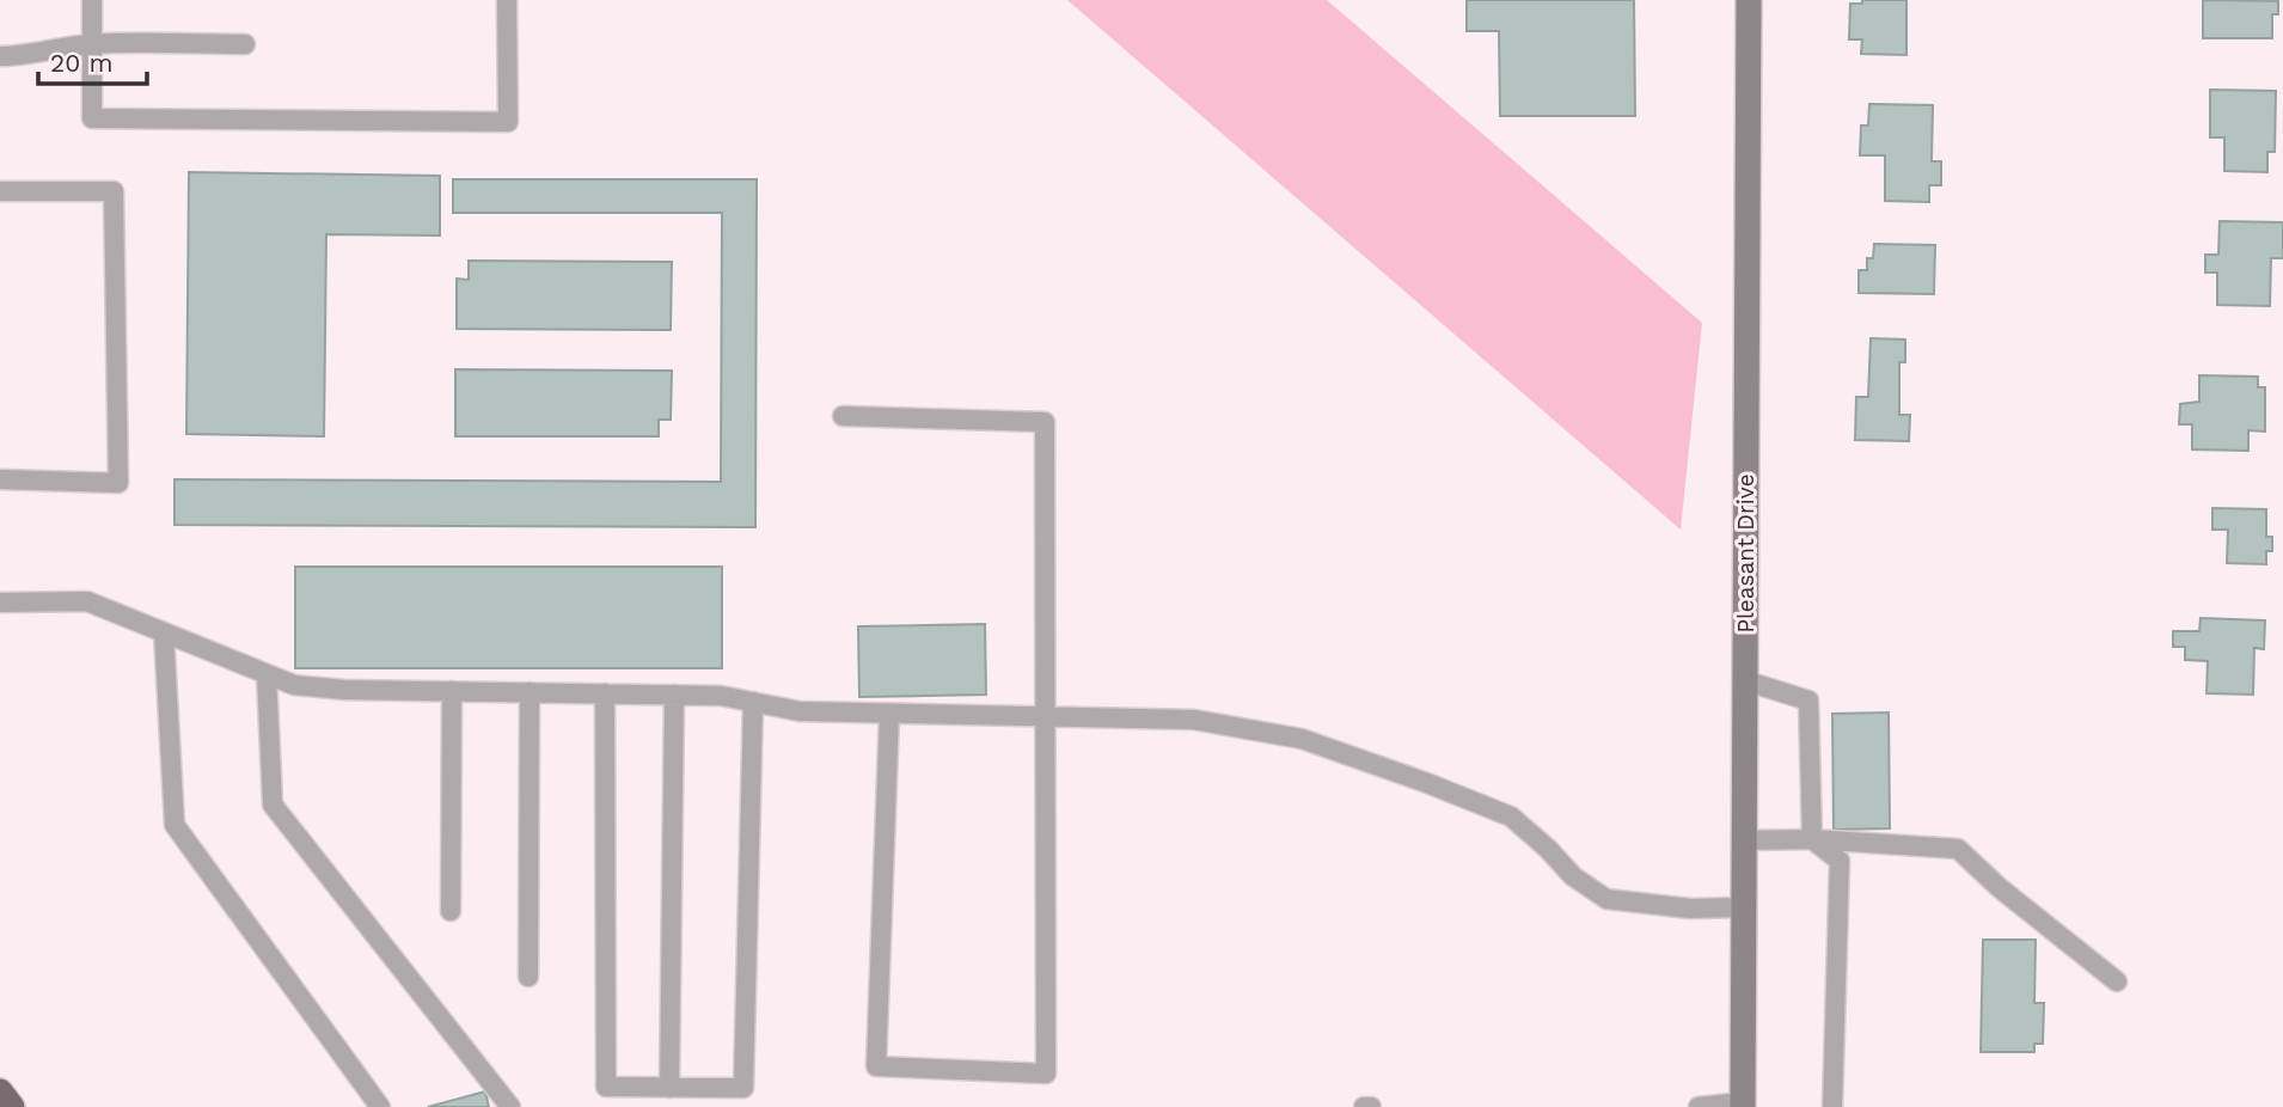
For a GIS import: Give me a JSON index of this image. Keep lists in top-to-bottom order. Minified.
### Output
{"streets":{"street":["Pleasant Drive"]},"scale_bar":"20 m"}
